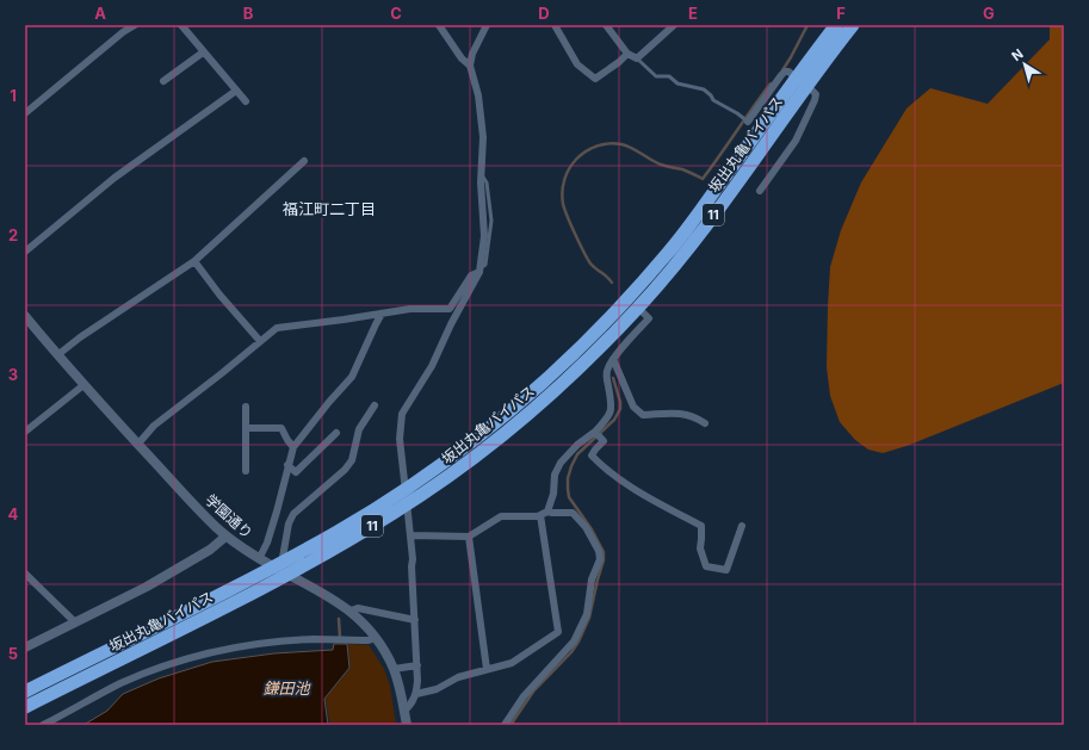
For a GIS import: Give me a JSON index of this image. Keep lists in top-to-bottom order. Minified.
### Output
{"streets":{"highway":["坂出丸亀バイパス","11"],"street":["学園通り"]},"districts":["福江町二丁目"],"water":["鎌田池"],"north":"top left","grid":{"columns":["A","B","C","D","E","F","G"],"rows":["1","2","3","4","5"]}}
